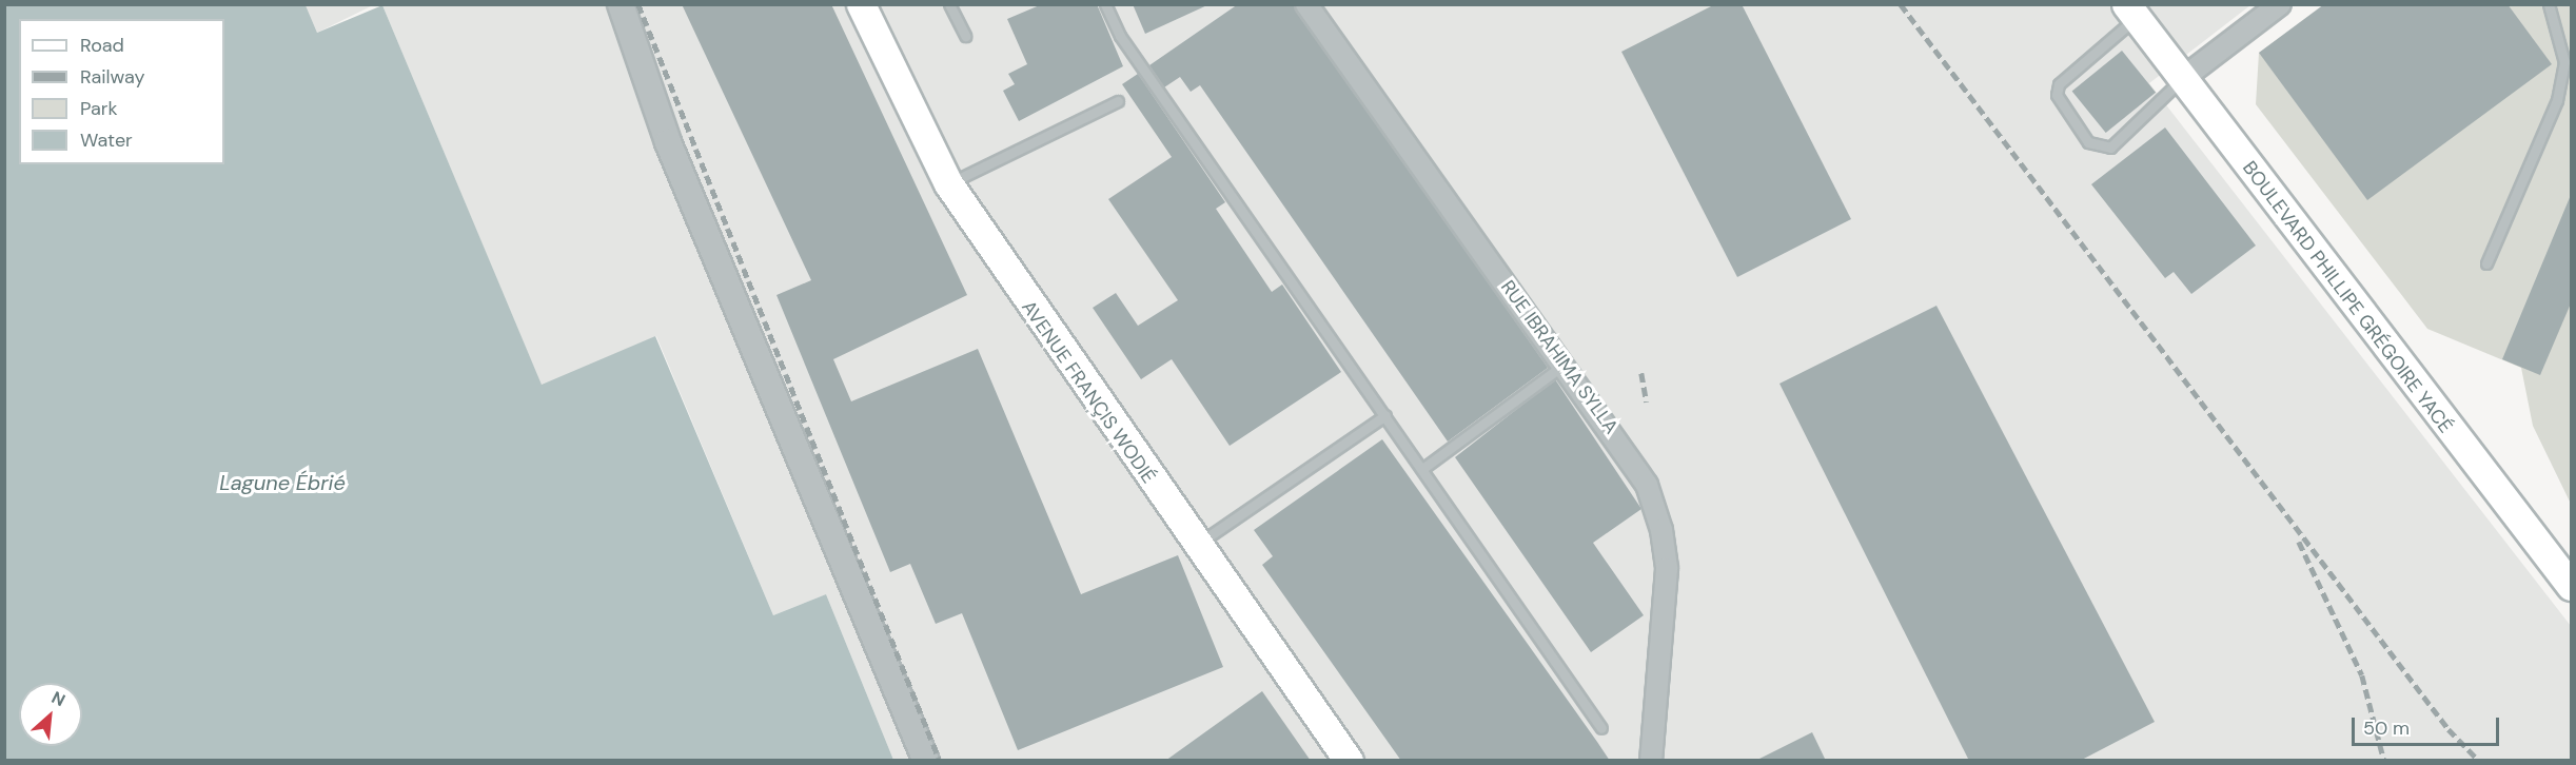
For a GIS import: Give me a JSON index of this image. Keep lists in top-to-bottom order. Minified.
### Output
{"streets":{"main road":["BOULEVARD PHILLIPE GRÉGOIRE YACÉ","AVENUE FRANÇIS WODIÉ"],"street":["RUE IBRAHIMA SYLLA"]},"water":["Lagune Ébrié"],"legend":["Road","Railway","Park","Water"],"scale_bar":"50 m","north":"top right"}
